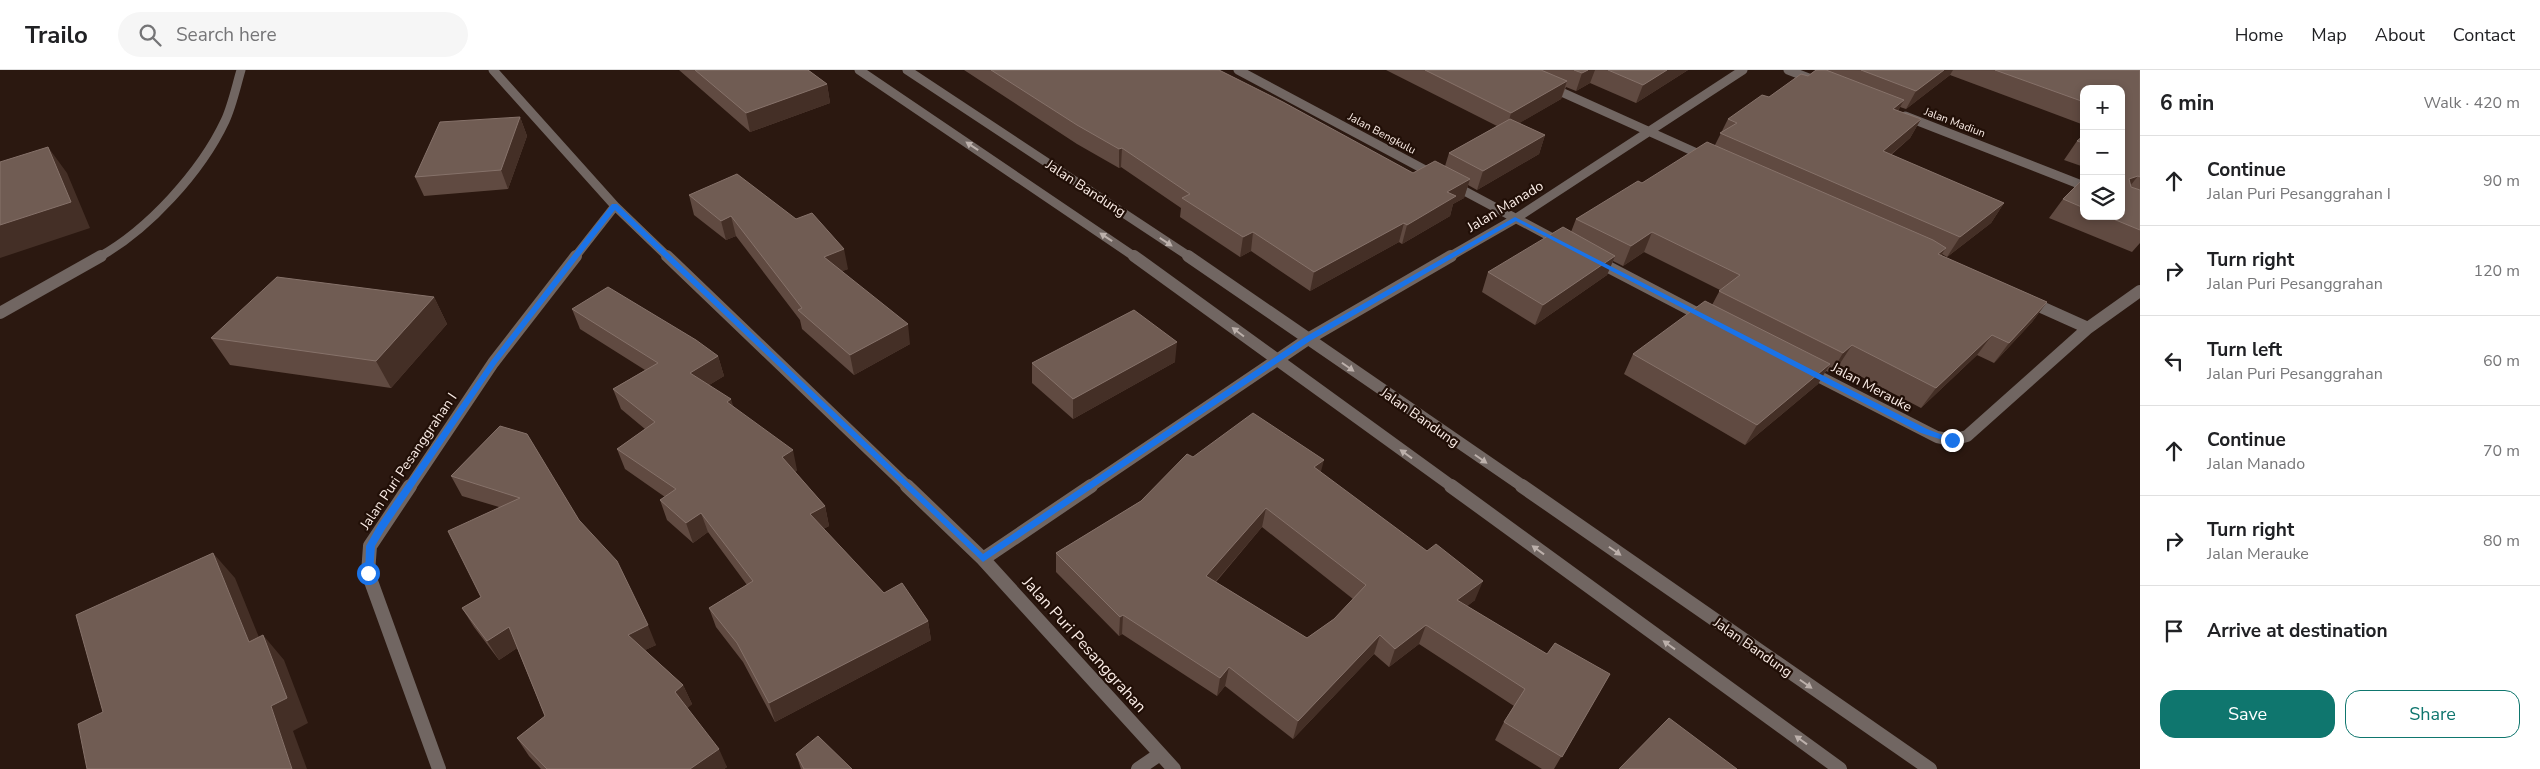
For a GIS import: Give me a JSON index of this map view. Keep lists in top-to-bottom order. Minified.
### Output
{"streets":{"street":["Jalan Madiun","Jalan Bengkulu","Jalan Bandung","Jalan Manado","Jalan Merauke","Jalan Puri Pesanggrahan I","Jalan Puri Pesanggrahan"]},"crossings":[["Jalan Bengkulu","Jalan Manado"],["Jalan Bandung","Jalan Manado"],["Jalan Puri Pesanggrahan I","Jalan Puri Pesanggrahan"]],"page":{"header":"Trailo","search":"Search here","nav":["Home","Map","About","Contact"],"heading":["6 min","Walk · 420 m"],"map_buttons":["+","−"],"list":[["Continue","Jalan Puri Pesanggrahan I","90 m"],["Turn right","Jalan Puri Pesanggrahan","120 m"],["Turn left","Jalan Puri Pesanggrahan","60 m"],["Continue","Jalan Manado","70 m"],["Turn right","Jalan Merauke","80 m"],"Arrive at destination"],"buttons":["Save","Share"]}}
